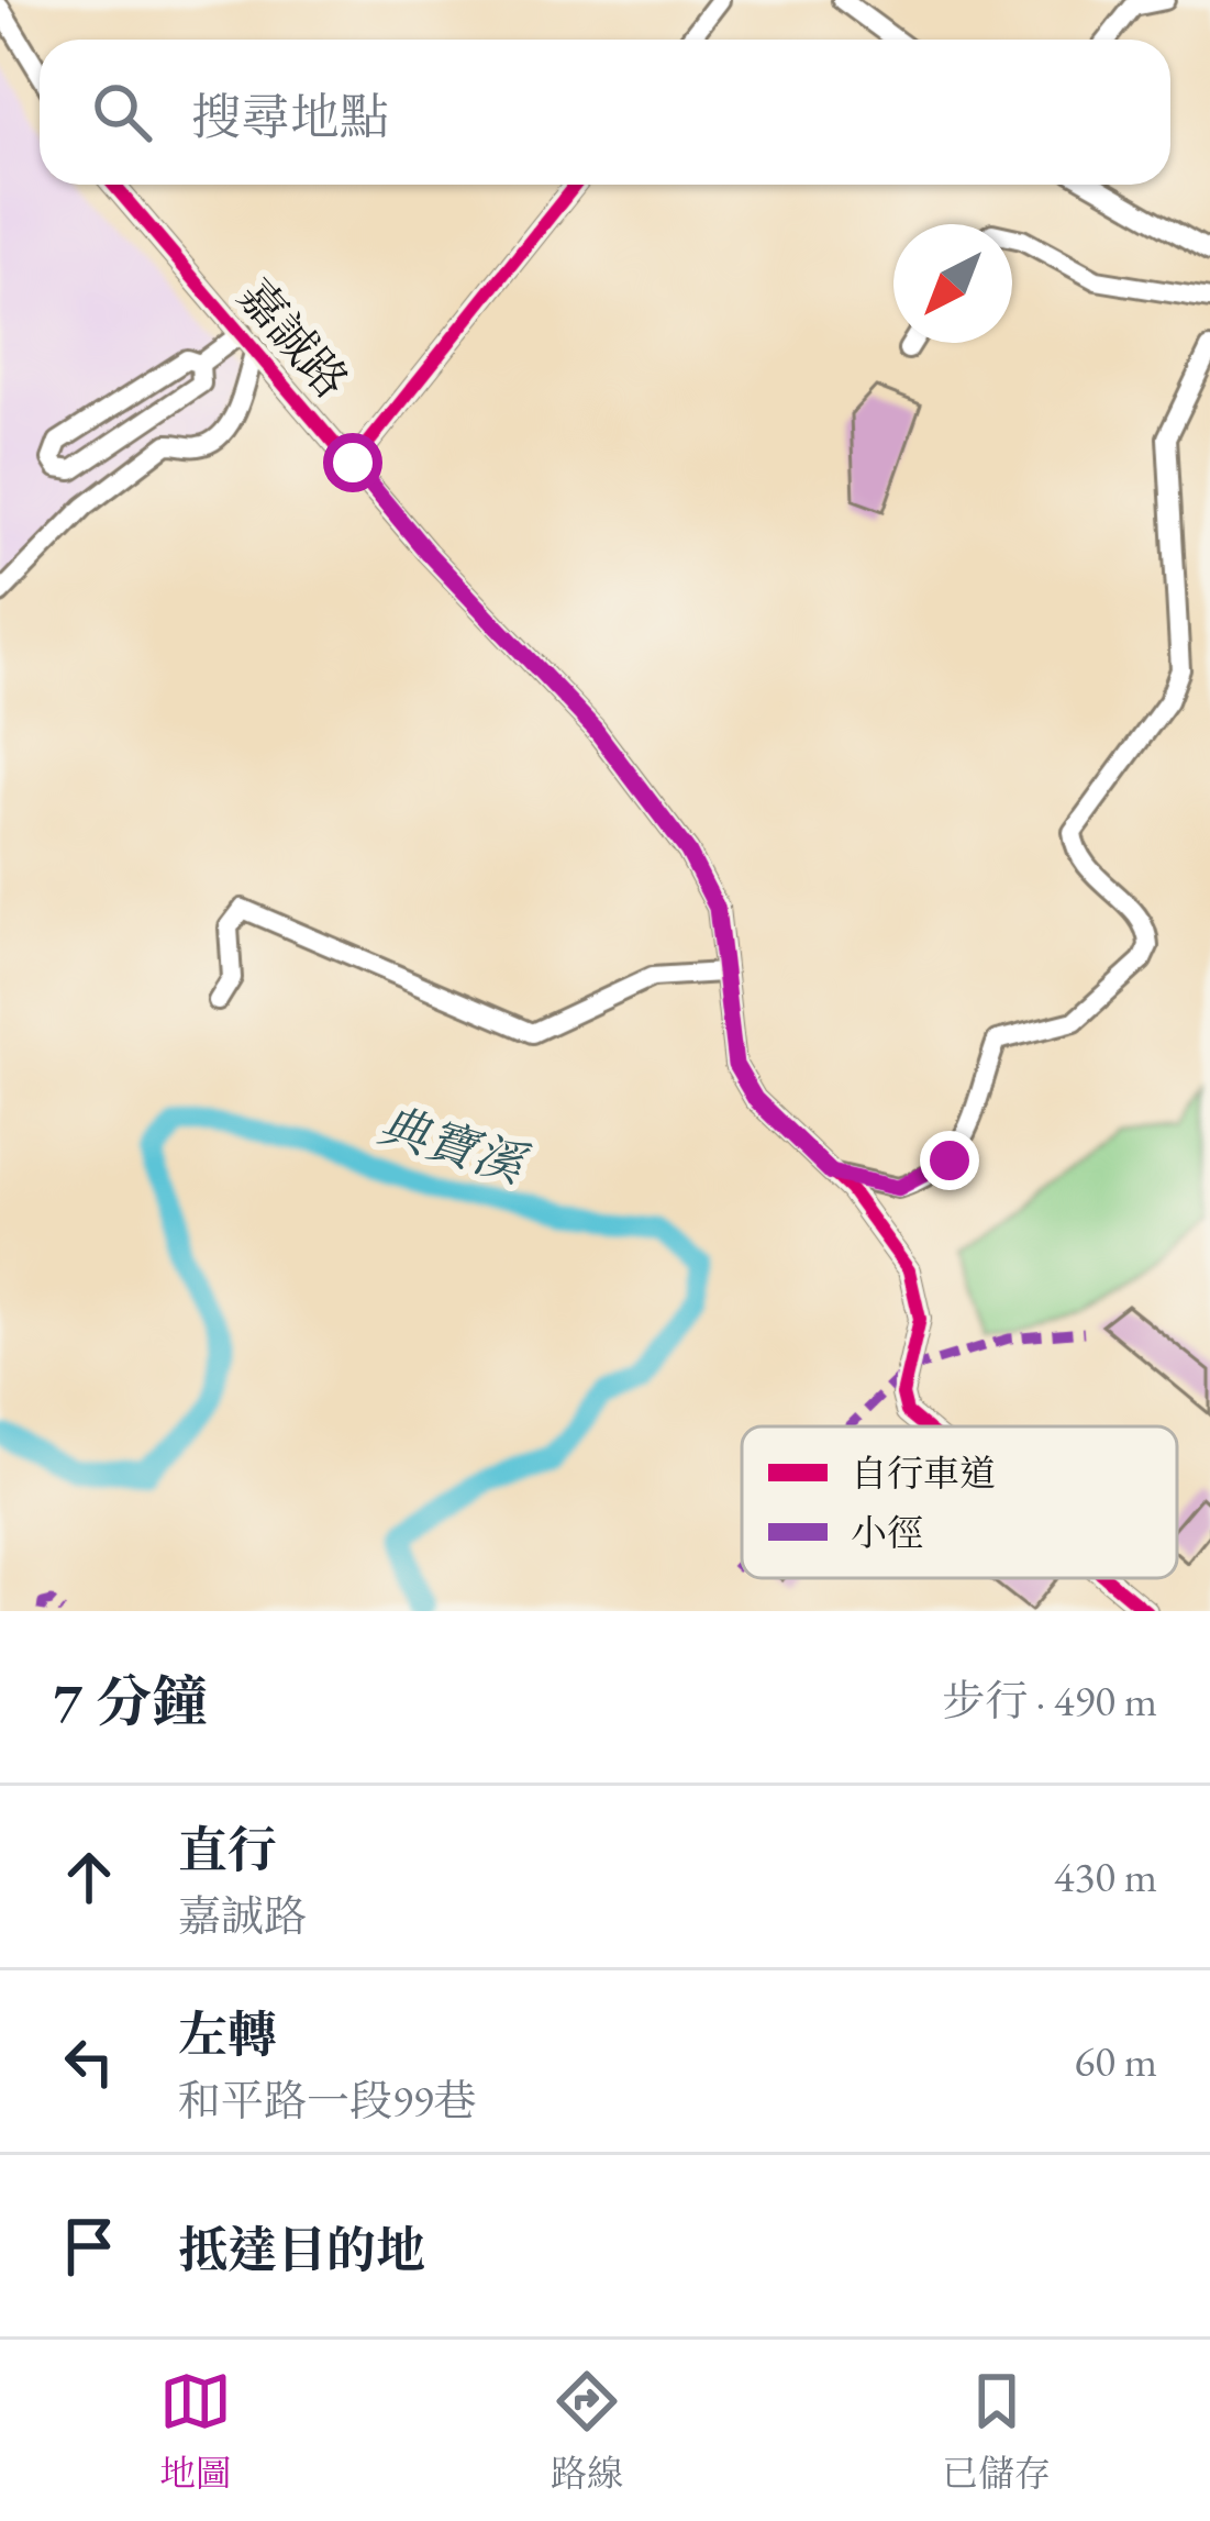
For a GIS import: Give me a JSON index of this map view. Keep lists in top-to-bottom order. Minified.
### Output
{"streets":{"street":["嘉誠路"]},"water":["典寶溪"],"legend":["自行車道","小徑"],"north":"bottom left","page":{"search":"搜尋地點","heading":["7 分鐘","步行 · 490 m"],"list":[["直行","嘉誠路","430 m"],["左轉","和平路一段99巷","60 m"],"抵達目的地"],"nav":["地圖","路線","已儲存"]}}
